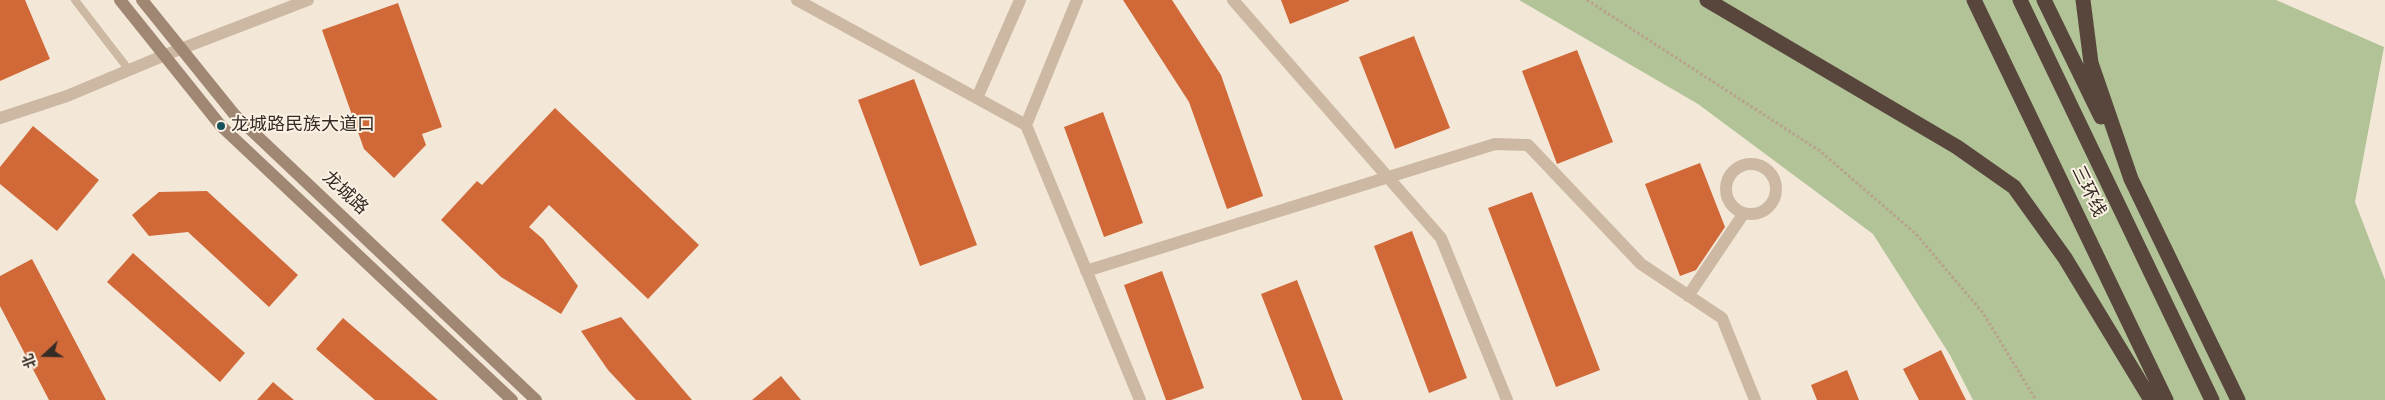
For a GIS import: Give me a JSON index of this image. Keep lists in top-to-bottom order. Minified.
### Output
{"streets":{"highway":["三环线"],"street":["龙城路"]},"places":["龙城路民族大道口"],"north":"left"}
